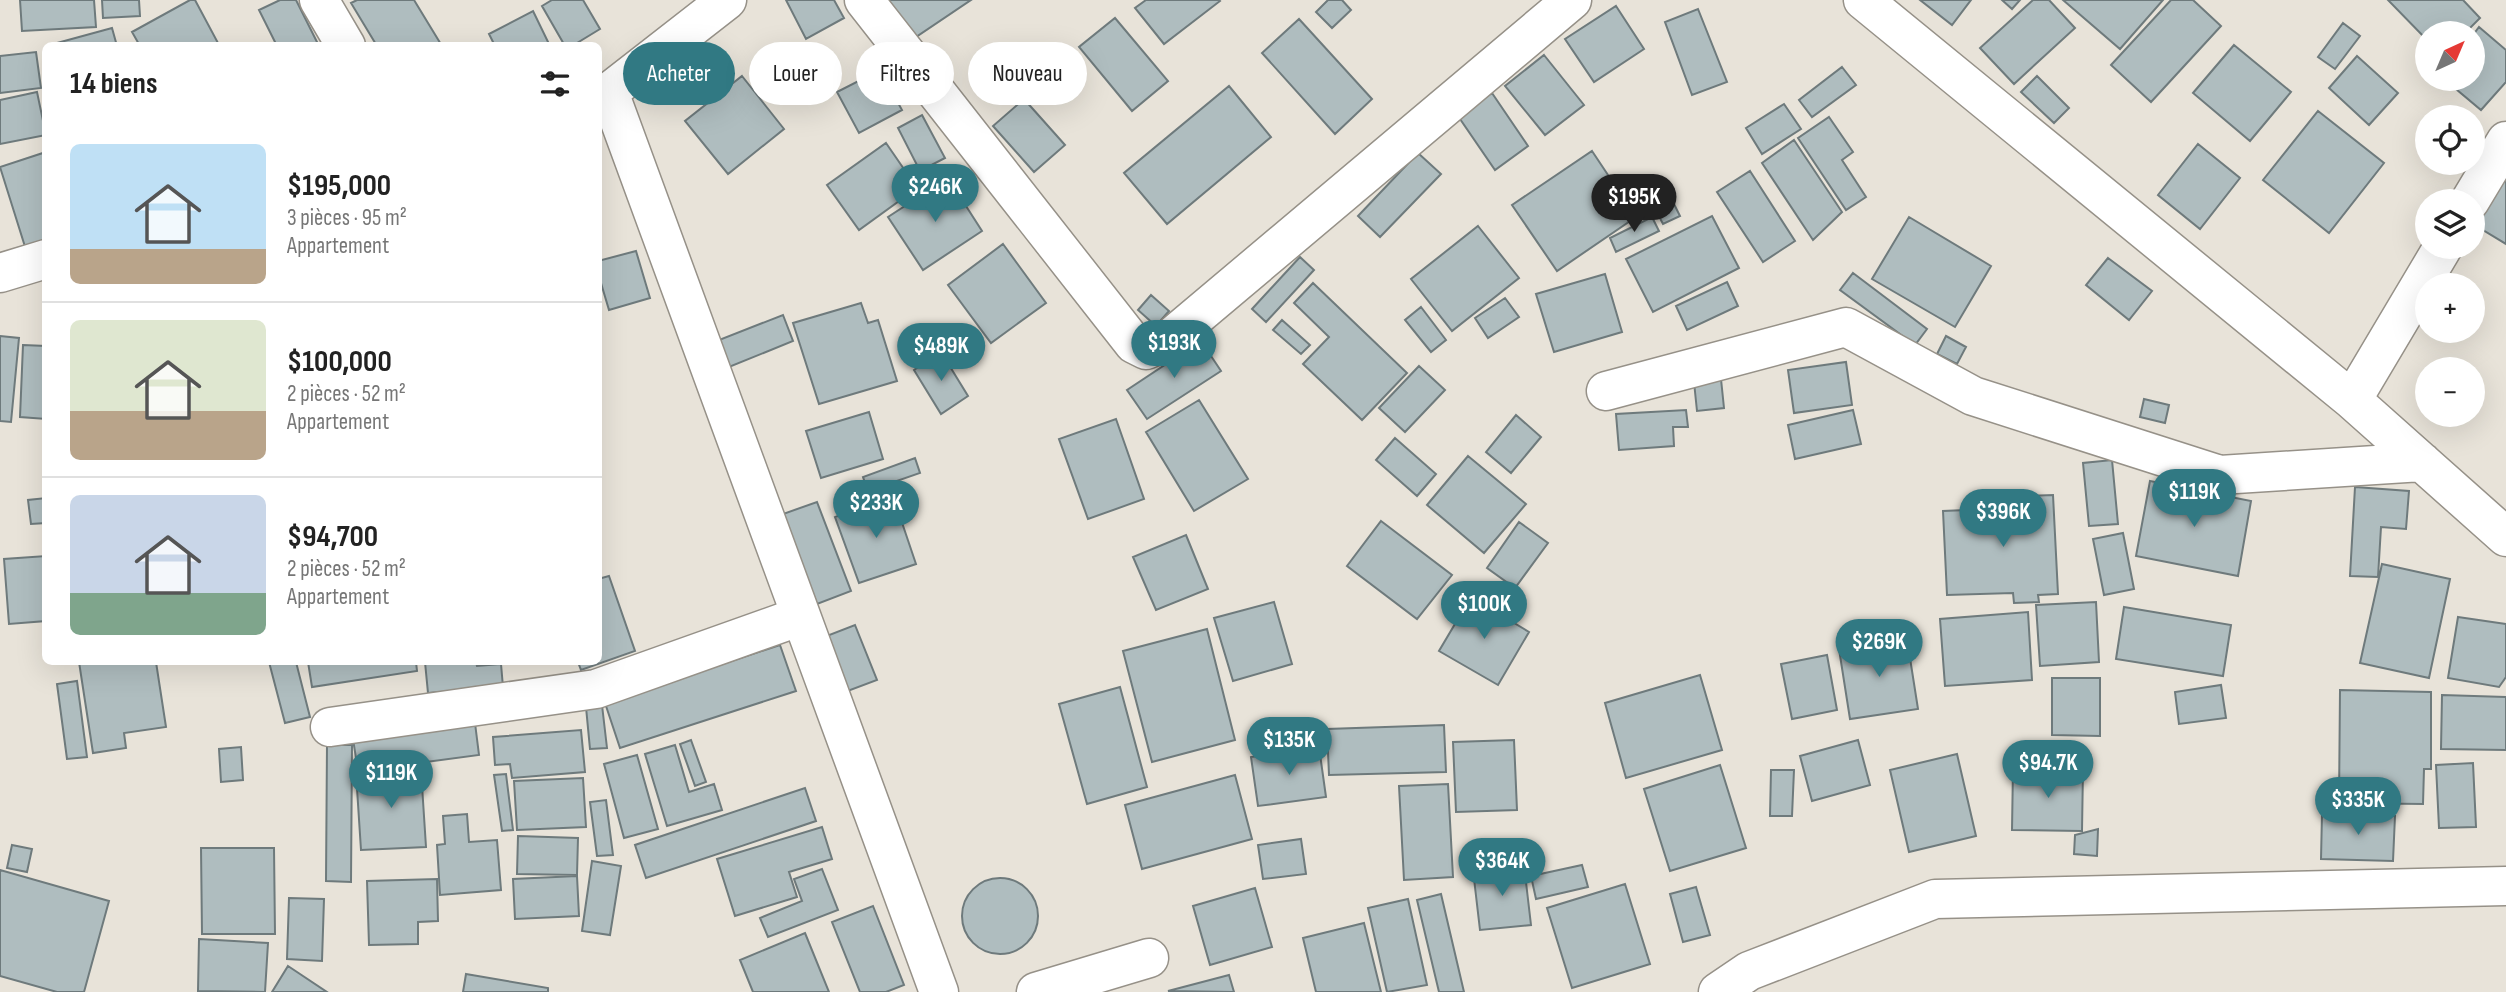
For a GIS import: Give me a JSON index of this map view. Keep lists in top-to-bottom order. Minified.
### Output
{"north":"top right","page":{"map_buttons":["+","−"],"chip":["Acheter","Louer","Filtres","Nouveau"],"heading":"14 biens","list":[{"name":"$195,000","note":"3 pièces · 95 m² · Appartement"},{"name":"$100,000","note":"2 pièces · 52 m² · Appartement"},{"name":"$94,700","note":"2 pièces · 52 m² · Appartement"}],"price":["$246K","$195K","$193K","$489K","$119K","$233K","$396K","$100K","$269K","$135K","$94.7K","$119K","$335K","$364K"]}}
